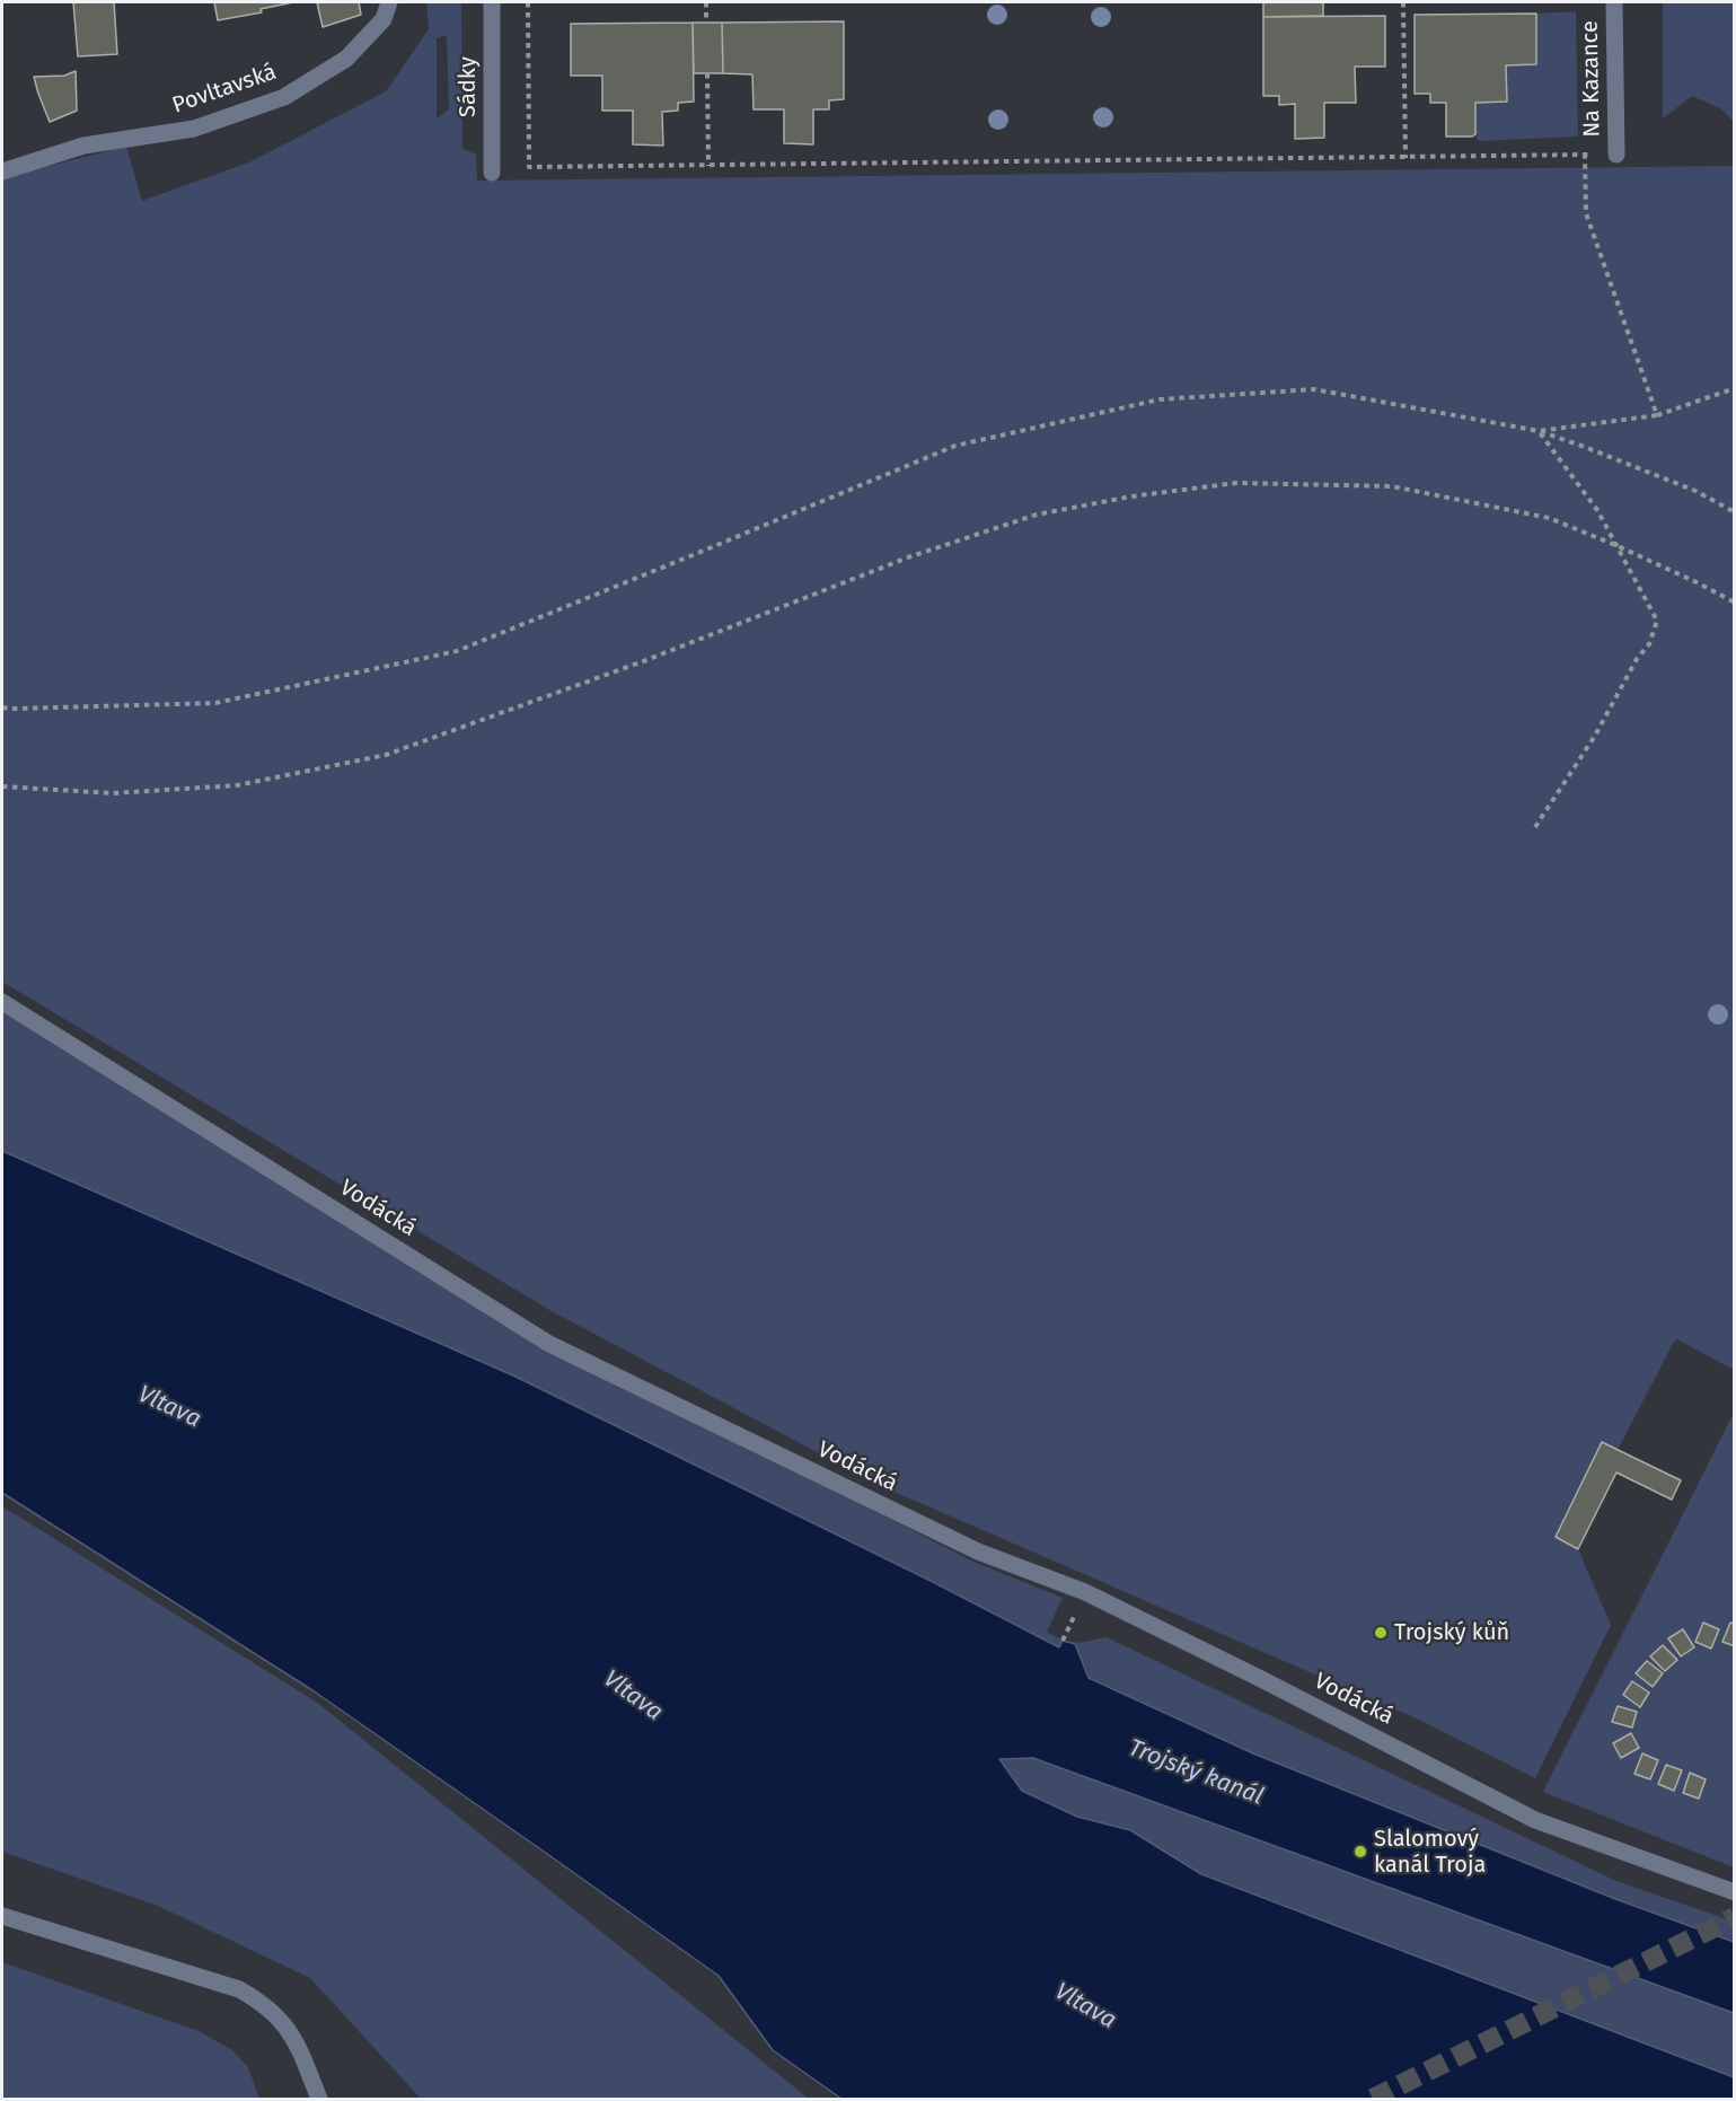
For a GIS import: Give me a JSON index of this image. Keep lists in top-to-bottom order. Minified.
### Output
{"streets":{"street":["Na Kazance","Sádky","Povltavská","Vodácká"]},"water":["Vltava","Trojský kanál"],"places":["Trojský kůň","Slalomový kanál Troja"]}
